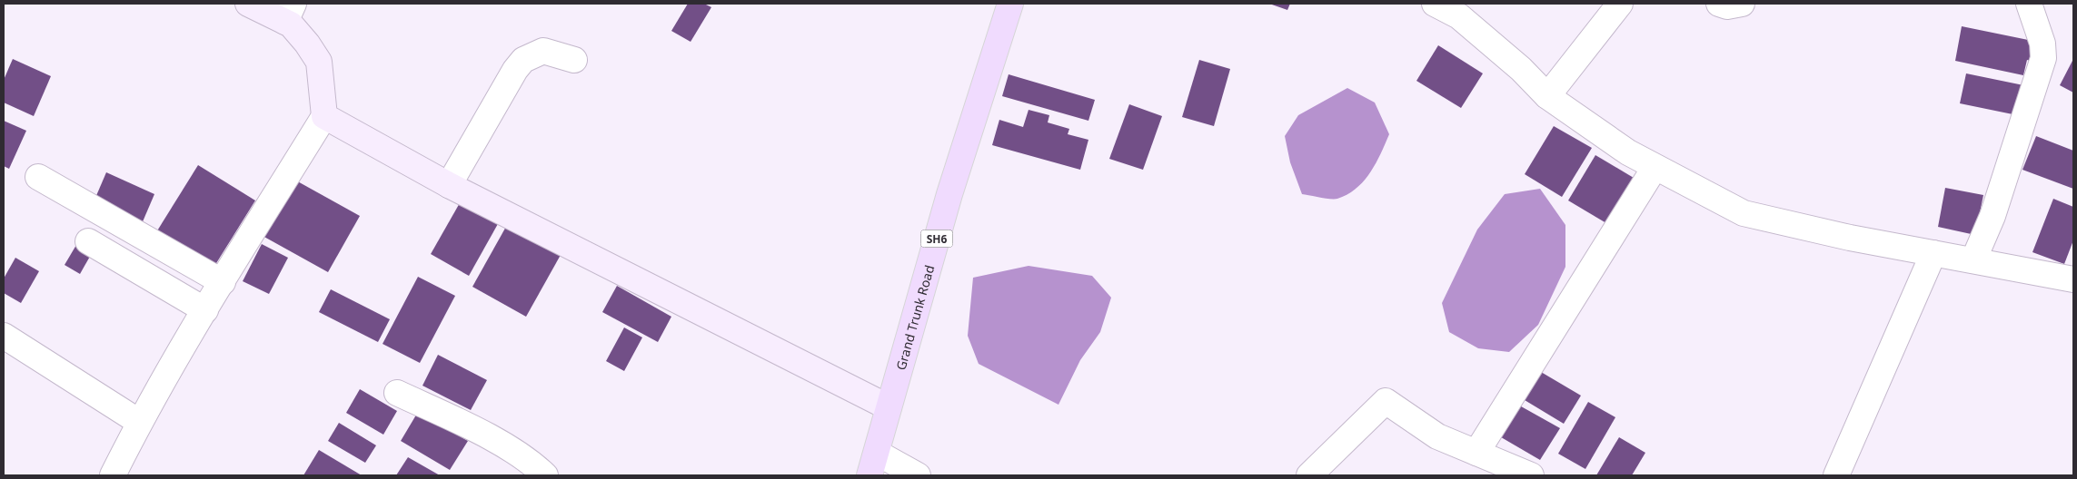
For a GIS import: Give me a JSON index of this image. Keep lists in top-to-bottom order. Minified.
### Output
{"streets":{"main road":["SH6","Grand Trunk Road"]}}
